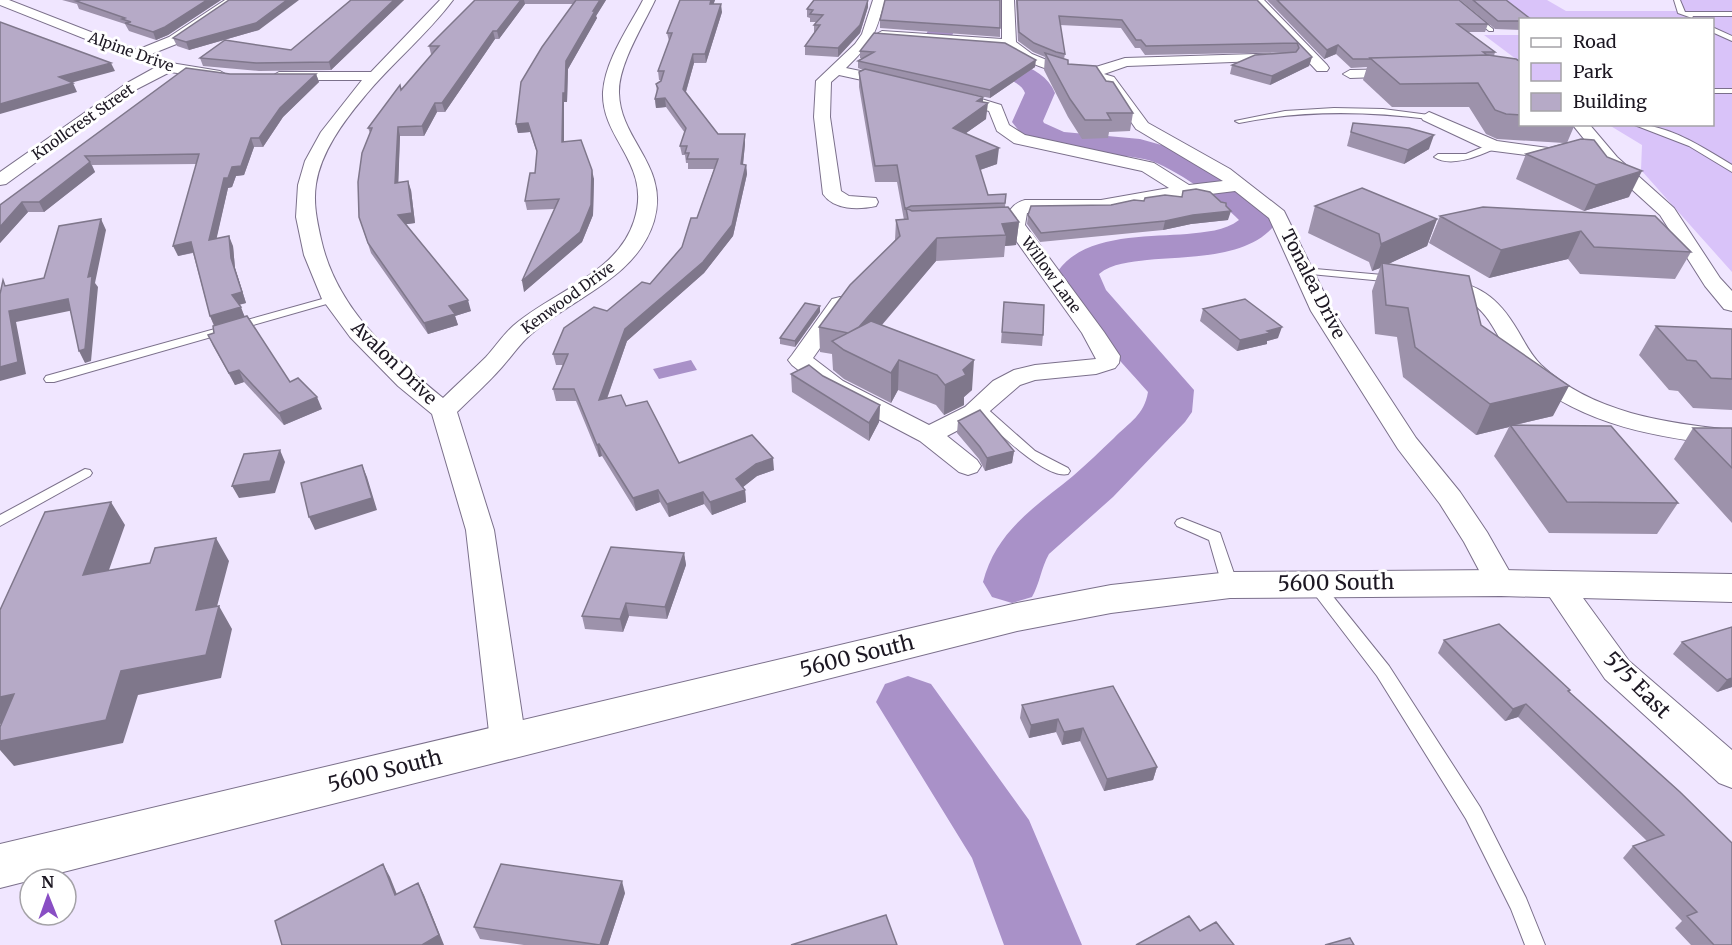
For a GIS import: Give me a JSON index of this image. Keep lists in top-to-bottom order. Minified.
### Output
{"streets":{"street":["Alpine Drive","Knollcrest Street","Willow Lane","Tonalea Drive","Kenwood Drive","Avalon Drive","5600 South","575 East"]},"crossings":[["Alpine Drive","Knollcrest Street"],["Tonalea Drive","5600 South"],["Kenwood Drive","Avalon Drive"],["Avalon Drive","5600 South"],["5600 South","575 East"]],"legend":["Road","Park","Building"],"north":"top"}
